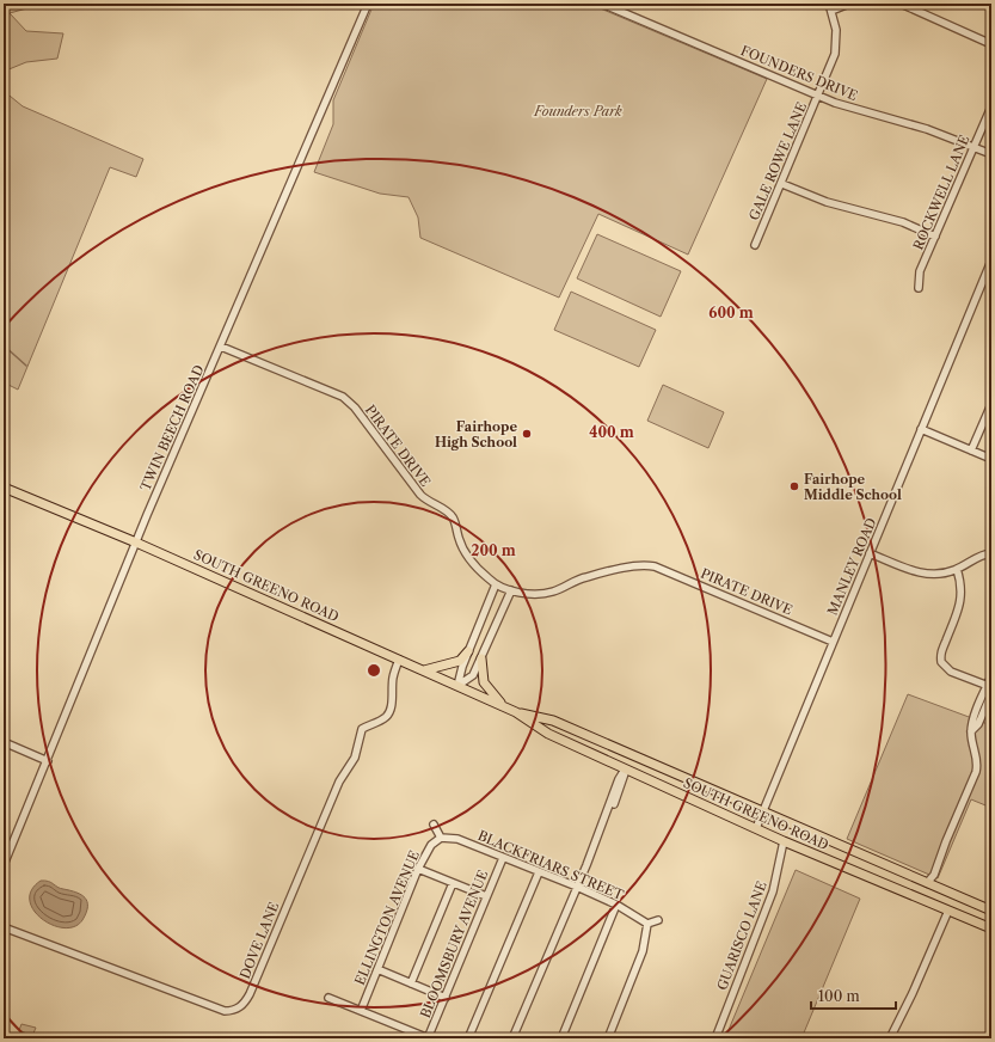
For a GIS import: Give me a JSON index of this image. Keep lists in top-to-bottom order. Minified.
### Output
{"streets":{"main road":["SOUTH GREENO ROAD"],"street":["FOUNDERS DRIVE","GALE ROWE LANE","ROCKWELL LANE","TWIN BEECH ROAD","PIRATE DRIVE","MANLEY ROAD","BLACKFRIARS STREET","ELLINGTON AVENUE","GUARISCO LANE","DOVE LANE","BLOOMSBURY AVENUE"]},"crossings":[["FOUNDERS DRIVE","GALE ROWE LANE"],["FOUNDERS DRIVE","ROCKWELL LANE"],["TWIN BEECH ROAD","PIRATE DRIVE"],["TWIN BEECH ROAD","SOUTH GREENO ROAD"],["PIRATE DRIVE","MANLEY ROAD"],["MANLEY ROAD","SOUTH GREENO ROAD"],["SOUTH GREENO ROAD","GUARISCO LANE"],["SOUTH GREENO ROAD","DOVE LANE"],["BLACKFRIARS STREET","ELLINGTON AVENUE"],["BLACKFRIARS STREET","BLOOMSBURY AVENUE"]],"parks":["Founders Park"],"places":["Fairhope High School","Fairhope Middle School"],"scale_bar":"100 m","rings":["600 m","400 m","200 m"]}
